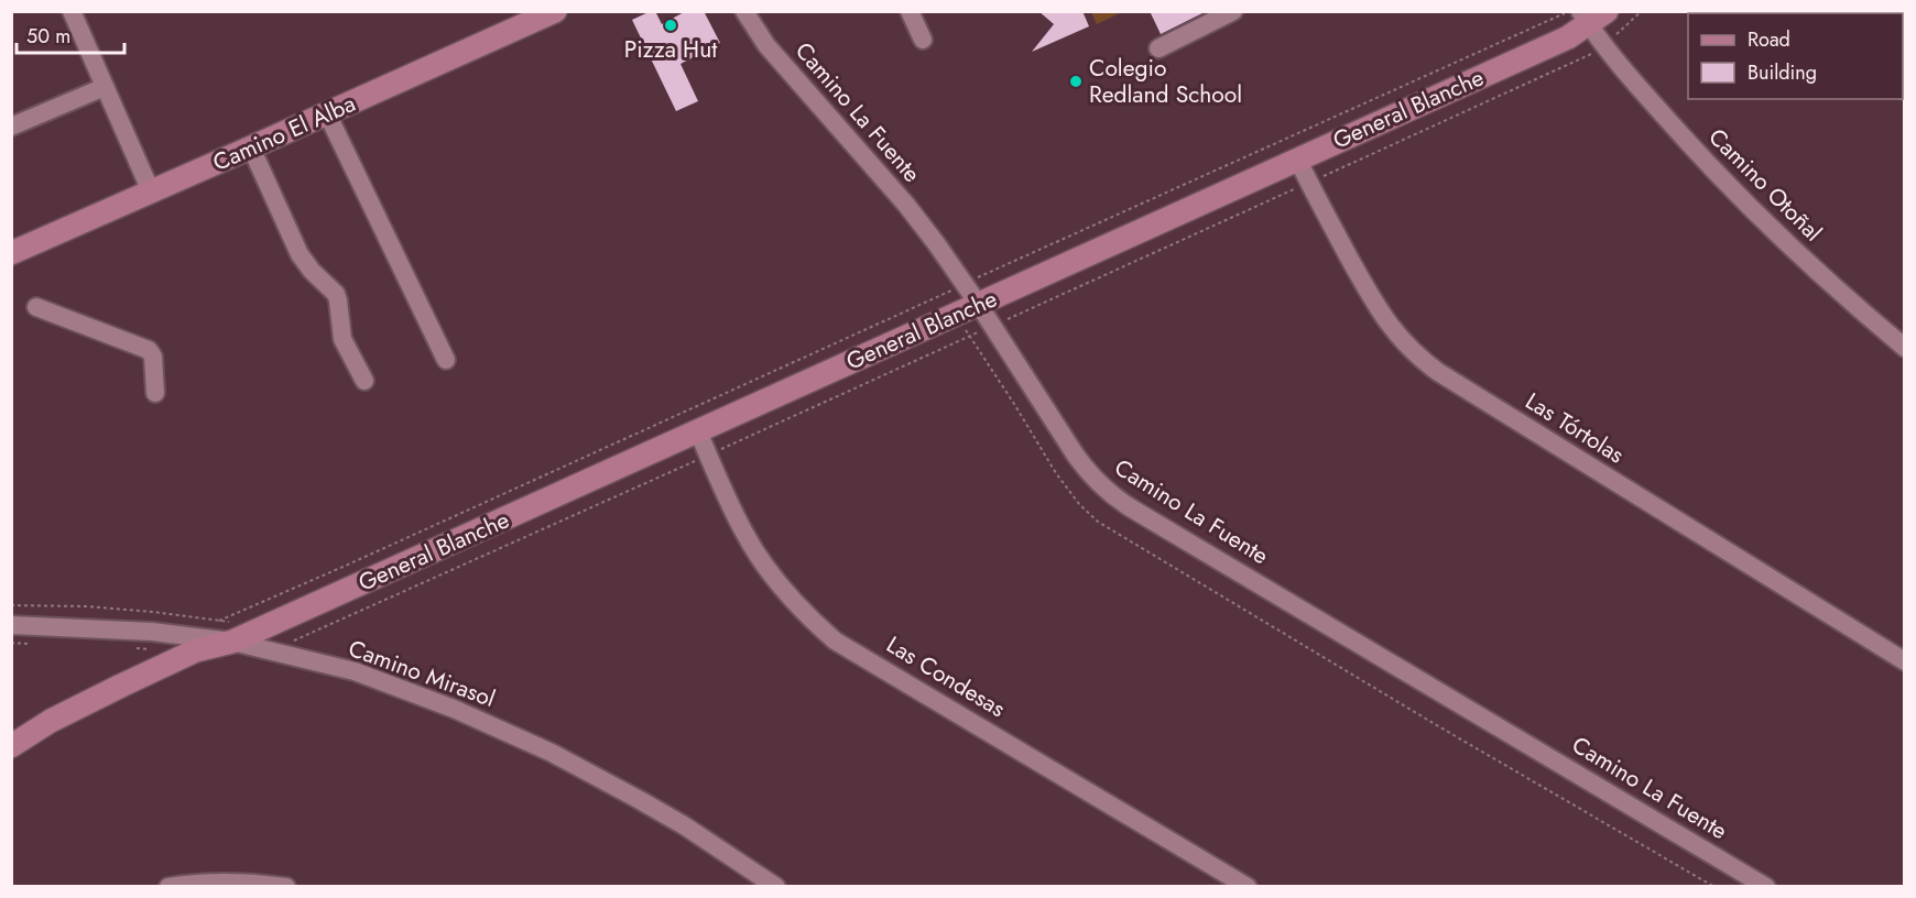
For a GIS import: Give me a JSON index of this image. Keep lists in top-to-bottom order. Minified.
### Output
{"streets":{"main road":["General Blanche","Camino El Alba"],"street":["Camino La Fuente","Camino Otoñal","Las Tórtolas","Camino Mirasol","Las Condesas"]},"crossings":[["General Blanche","Camino La Fuente"],["General Blanche","Camino Otoñal"],["General Blanche","Las Tórtolas"],["General Blanche","Camino Mirasol"],["General Blanche","Las Condesas"]],"places":["Pizza Hut","Colegio Redland School"],"legend":["Road","Building"],"scale_bar":"50 m"}
